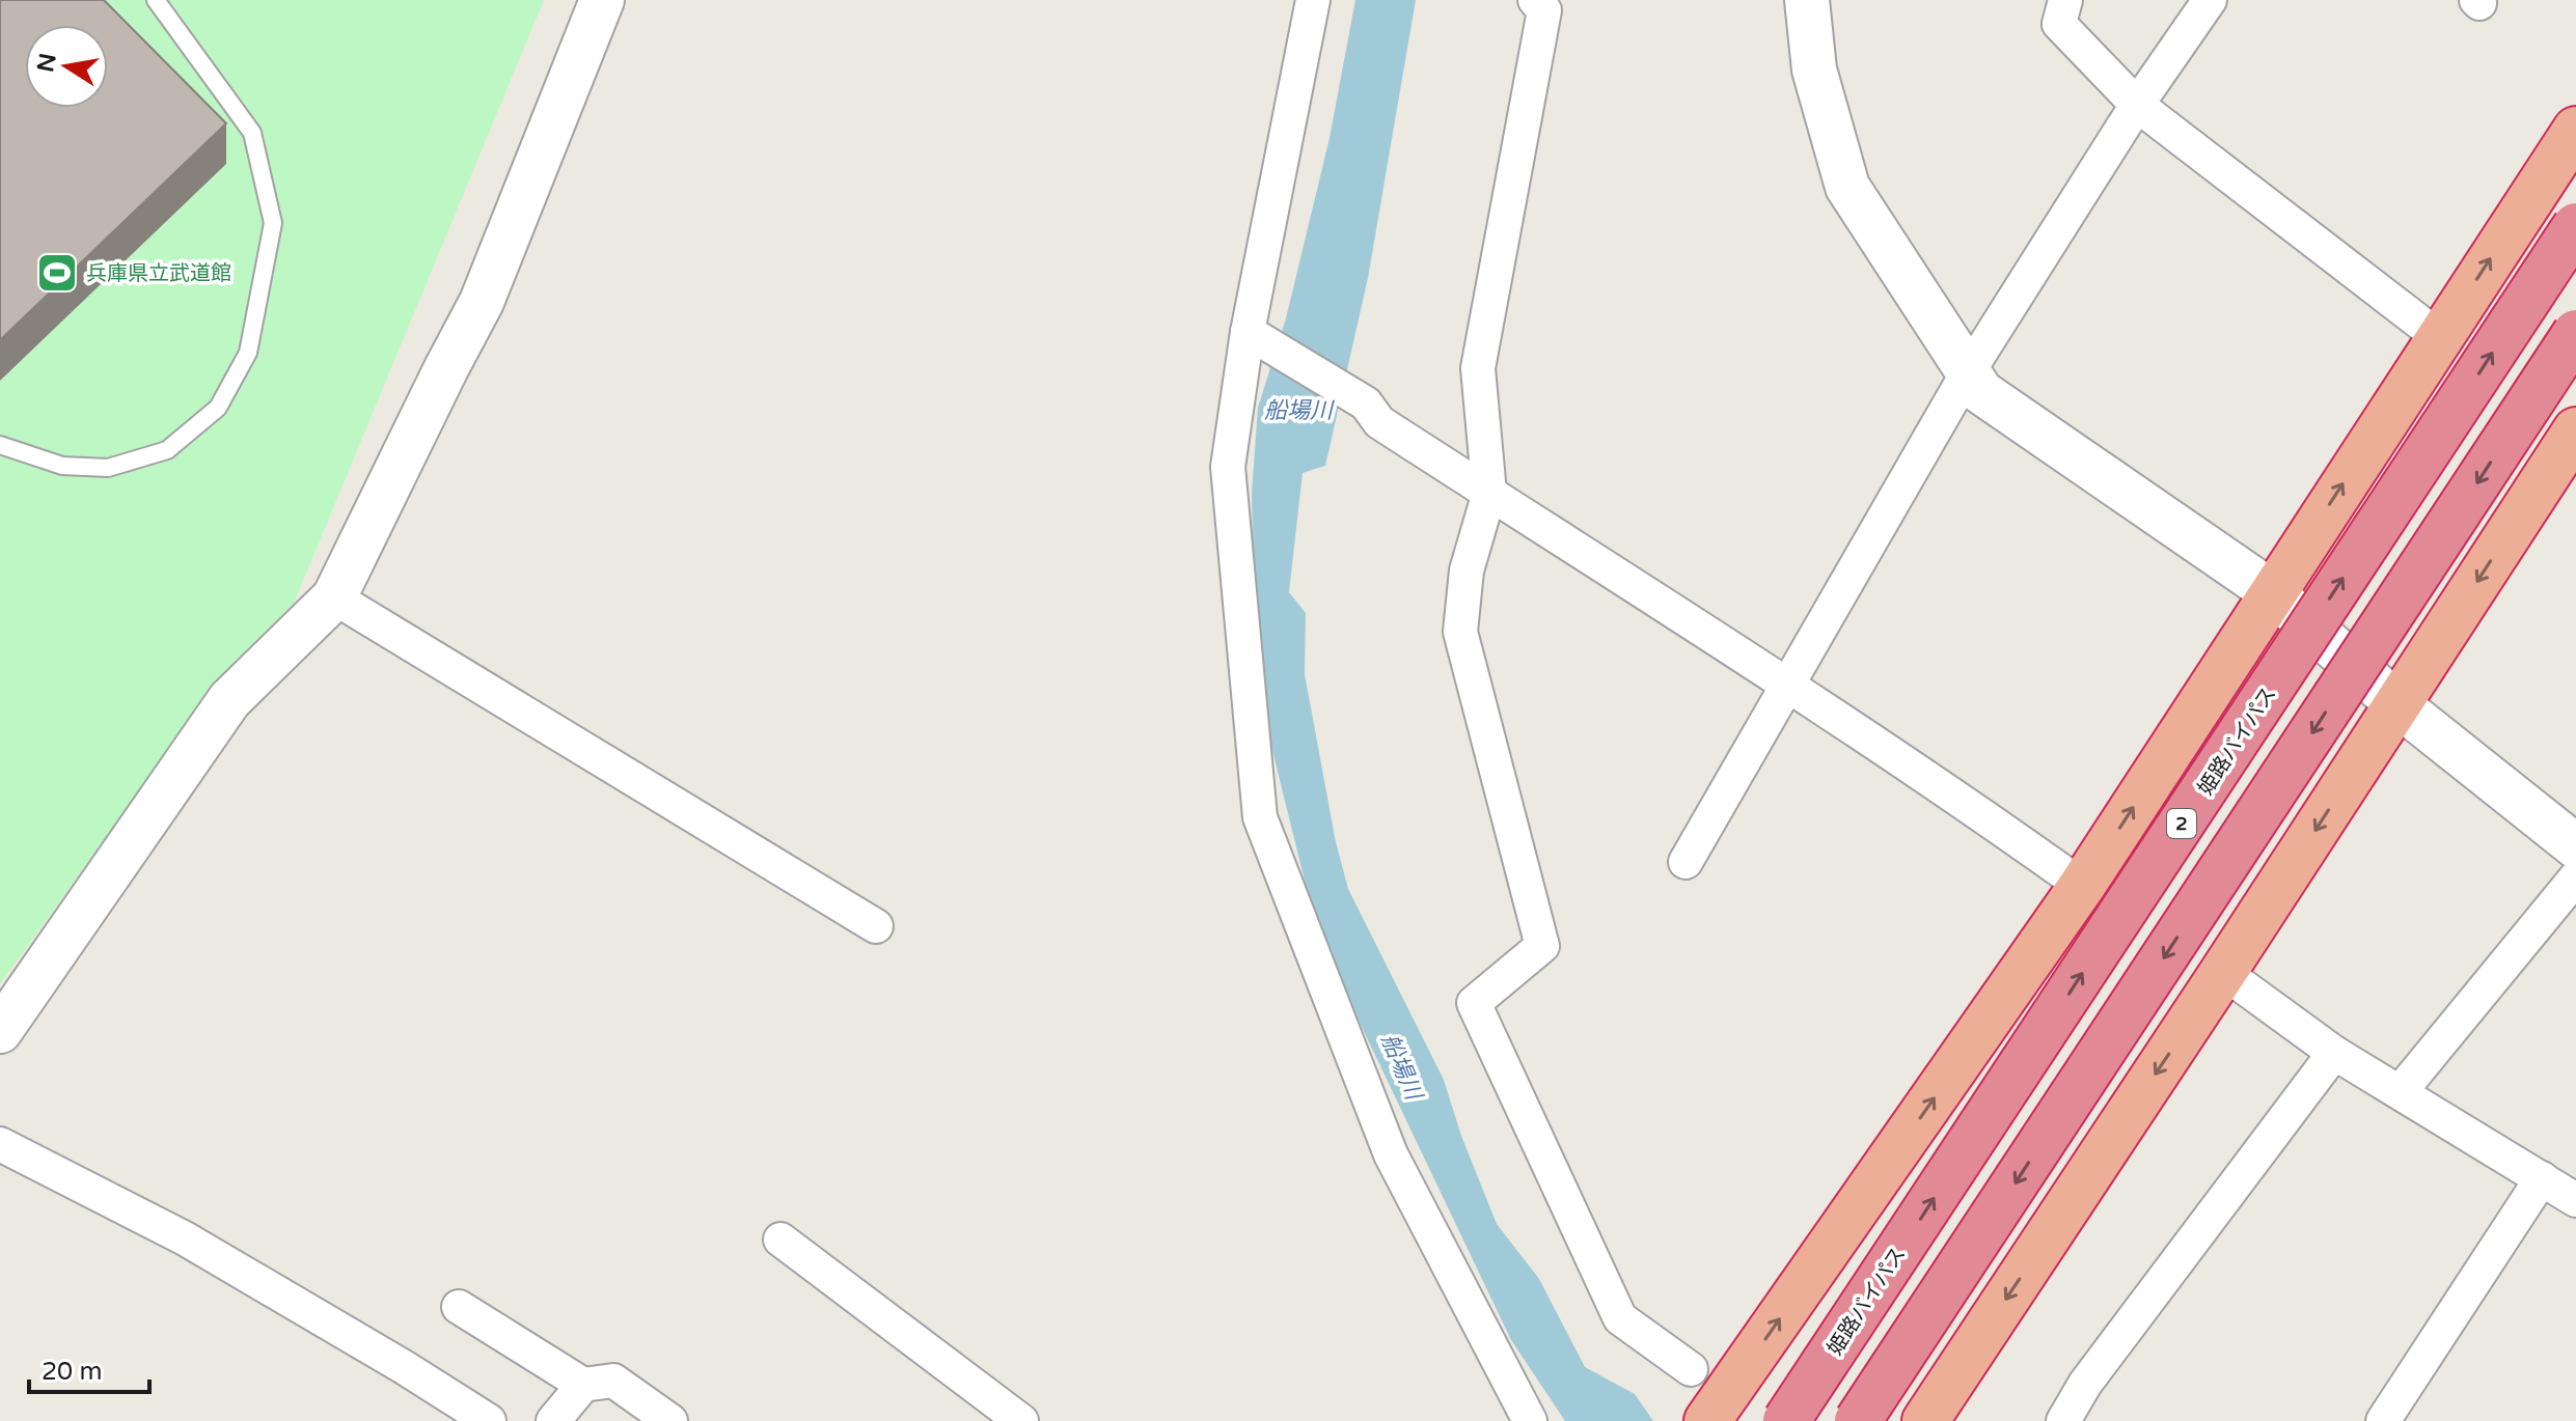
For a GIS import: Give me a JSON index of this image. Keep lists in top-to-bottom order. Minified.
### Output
{"streets":{"highway":["姫路バイパス","2"]},"water":["船場川"],"places":{"sports":["兵庫県立武道館"]},"scale_bar":"20 m","north":"left"}
